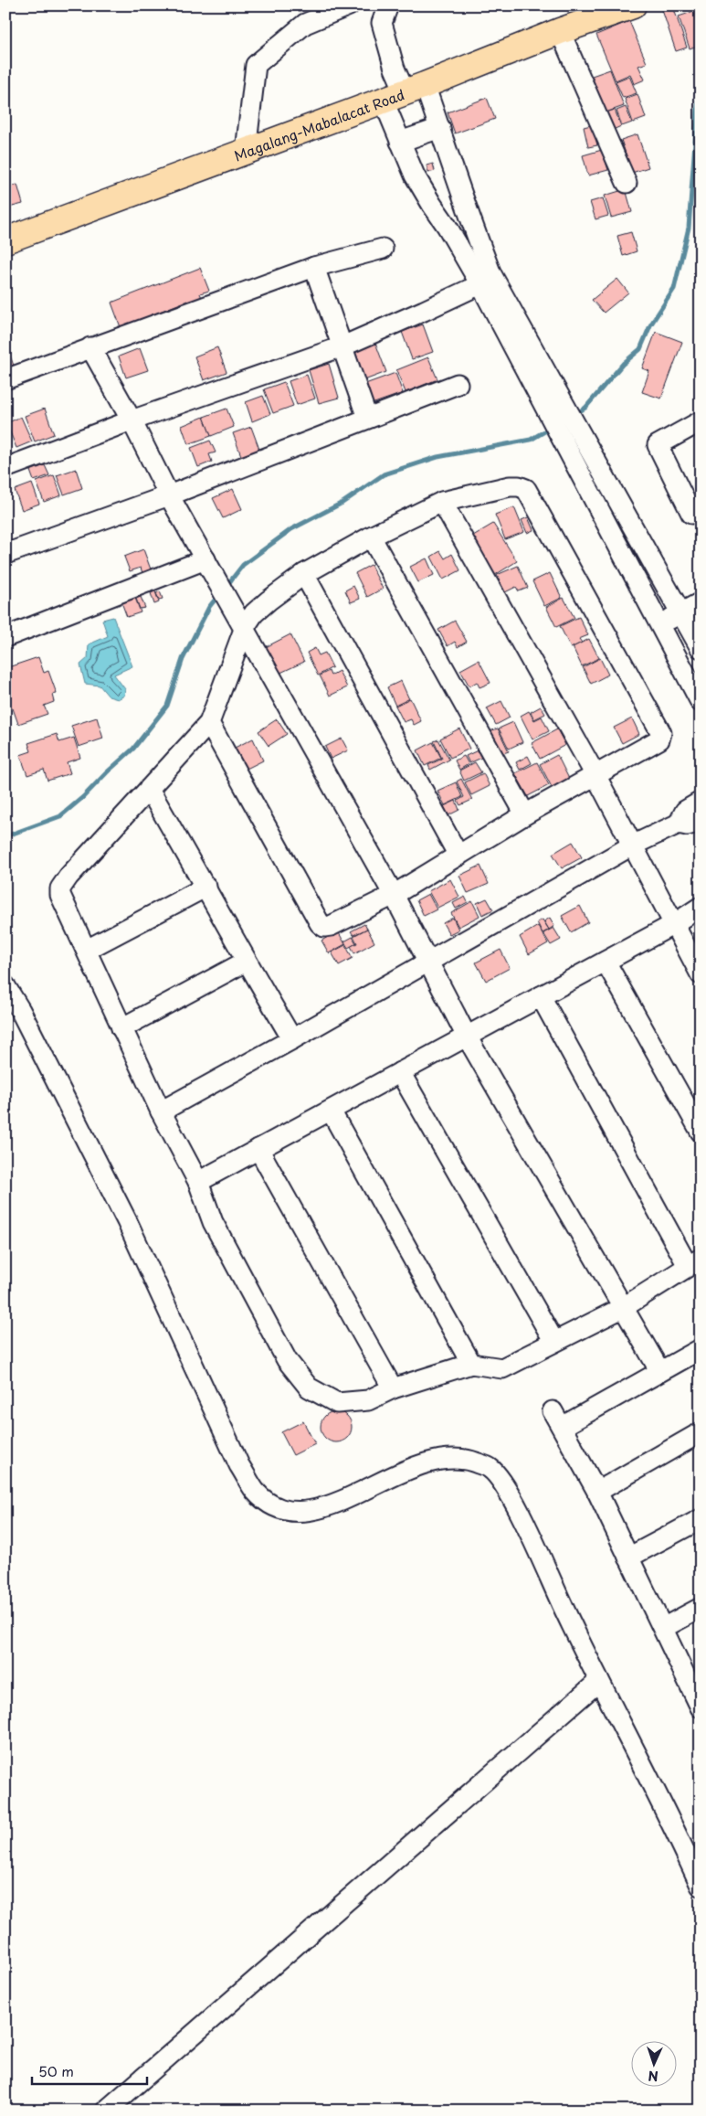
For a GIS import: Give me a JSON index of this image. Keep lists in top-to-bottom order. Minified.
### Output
{"streets":{"main road":["Magalang-Mabalacat Road"]},"scale_bar":"50 m","north":"bottom"}
